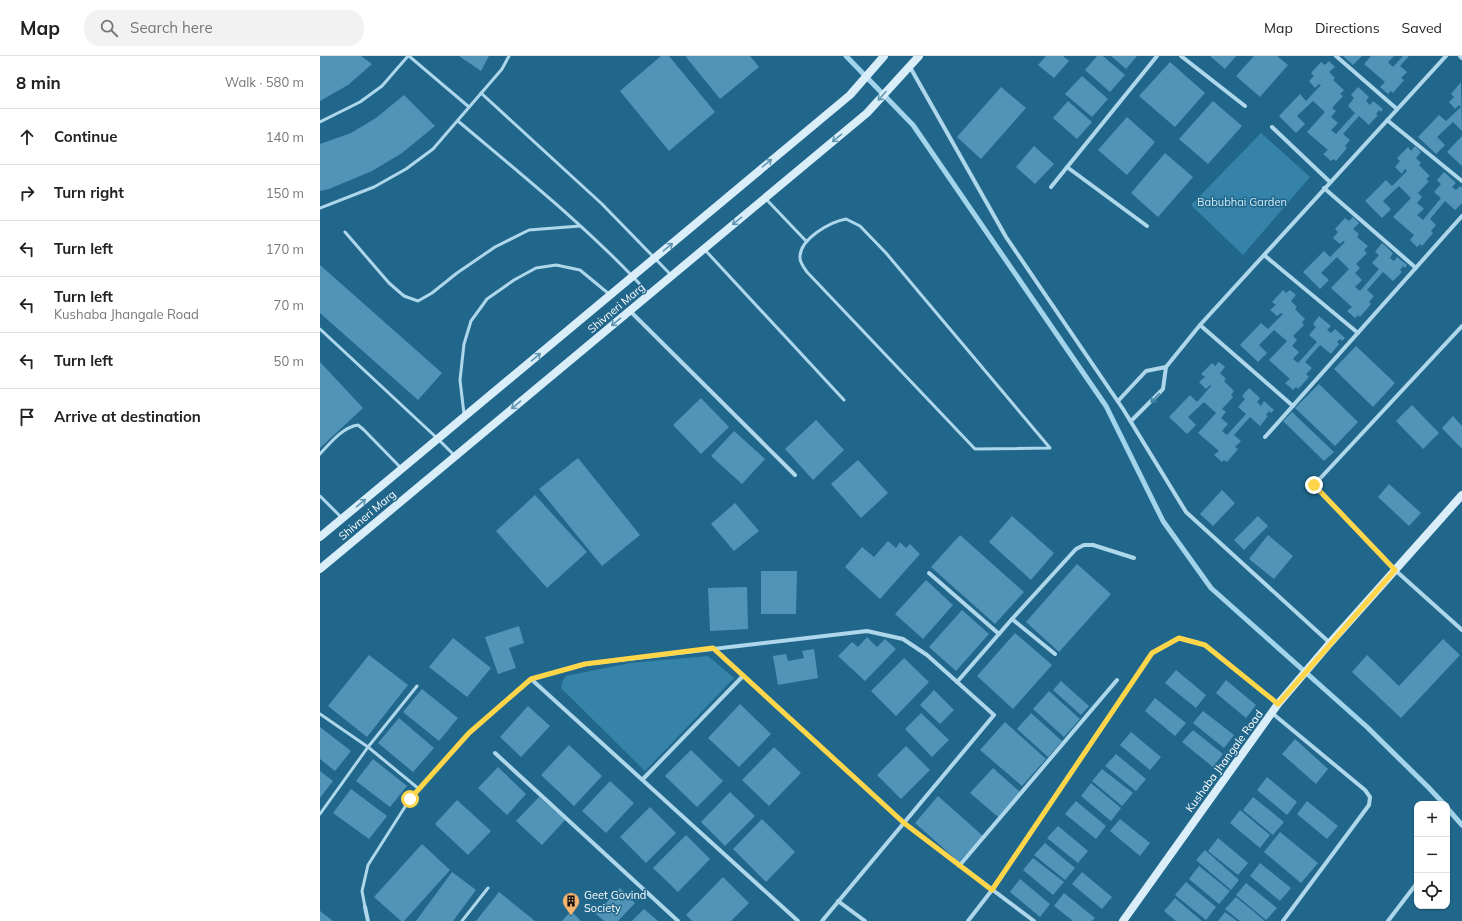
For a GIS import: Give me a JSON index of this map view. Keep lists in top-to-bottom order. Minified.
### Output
{"streets":{"main road":["Shivneri Marg","Kushaba Jhangale Road"]},"parks":["Babubhai Garden"],"places":{"building":["Geet Govind Society"]},"page":{"header":"Map","search":"Search here","nav":["Map","Directions","Saved"],"heading":["8 min","Walk · 580 m"],"list":[["Continue","140 m"],["Turn right","150 m"],["Turn left","170 m"],["Turn left","Kushaba Jhangale Road","70 m"],["Turn left","50 m"],"Arrive at destination"],"map_buttons":["+","−"]}}
